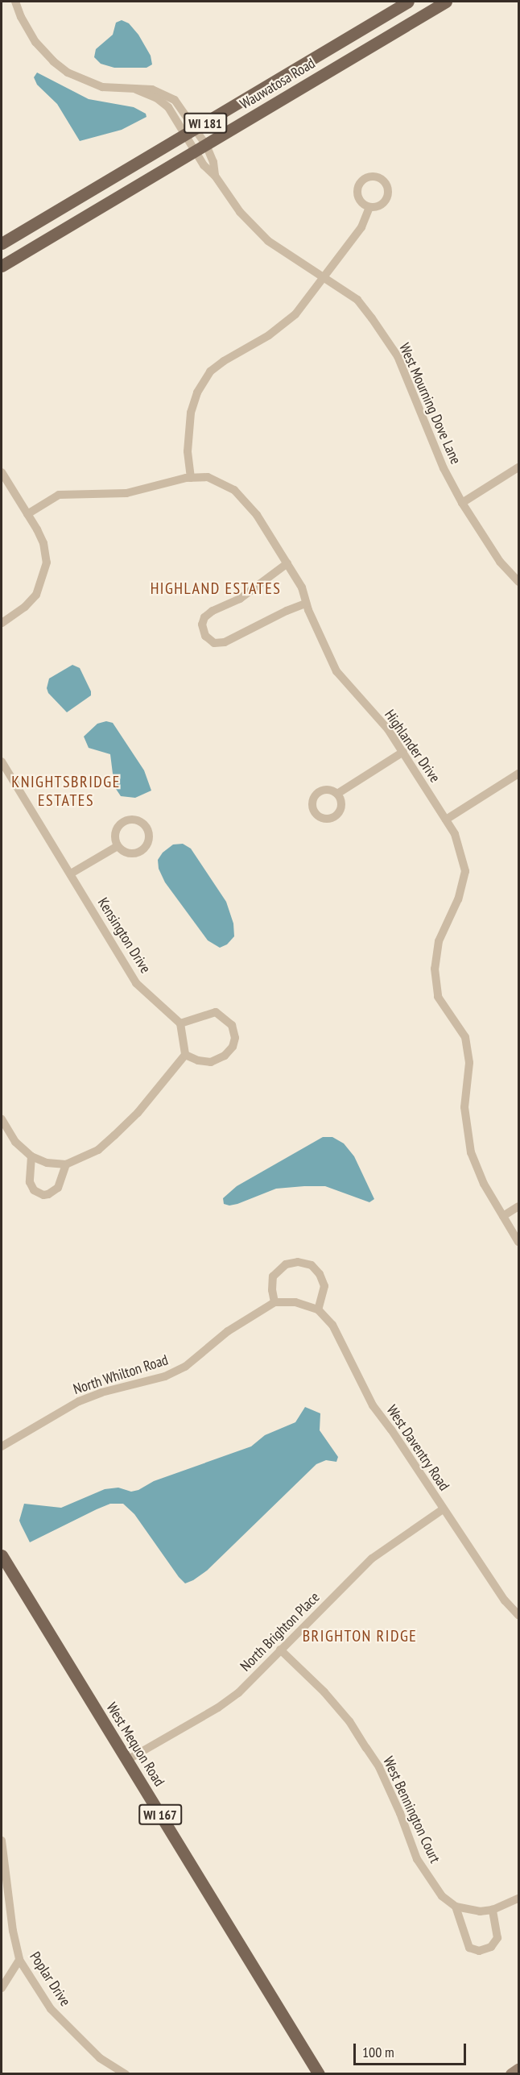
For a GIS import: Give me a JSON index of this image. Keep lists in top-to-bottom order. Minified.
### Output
{"streets":{"main road":["Wauwatosa Road","WI 181","West Mequon Road","WI 167"],"street":["West Mourning Dove Lane","Highlander Drive","Kensington Drive","North Whilton Road","West Daventry Road","North Brighton Place","West Bennington Court","Poplar Drive"]},"crossings":[["Wauwatosa Road","West Mourning Dove Lane"],["North Whilton Road","West Daventry Road"],["West Daventry Road","North Brighton Place"],["North Brighton Place","West Mequon Road"],["North Brighton Place","West Bennington Court"]],"districts":["HIGHLAND ESTATES","KNIGHTSBRIDGE ESTATES","BRIGHTON RIDGE"],"scale_bar":"100 m"}
